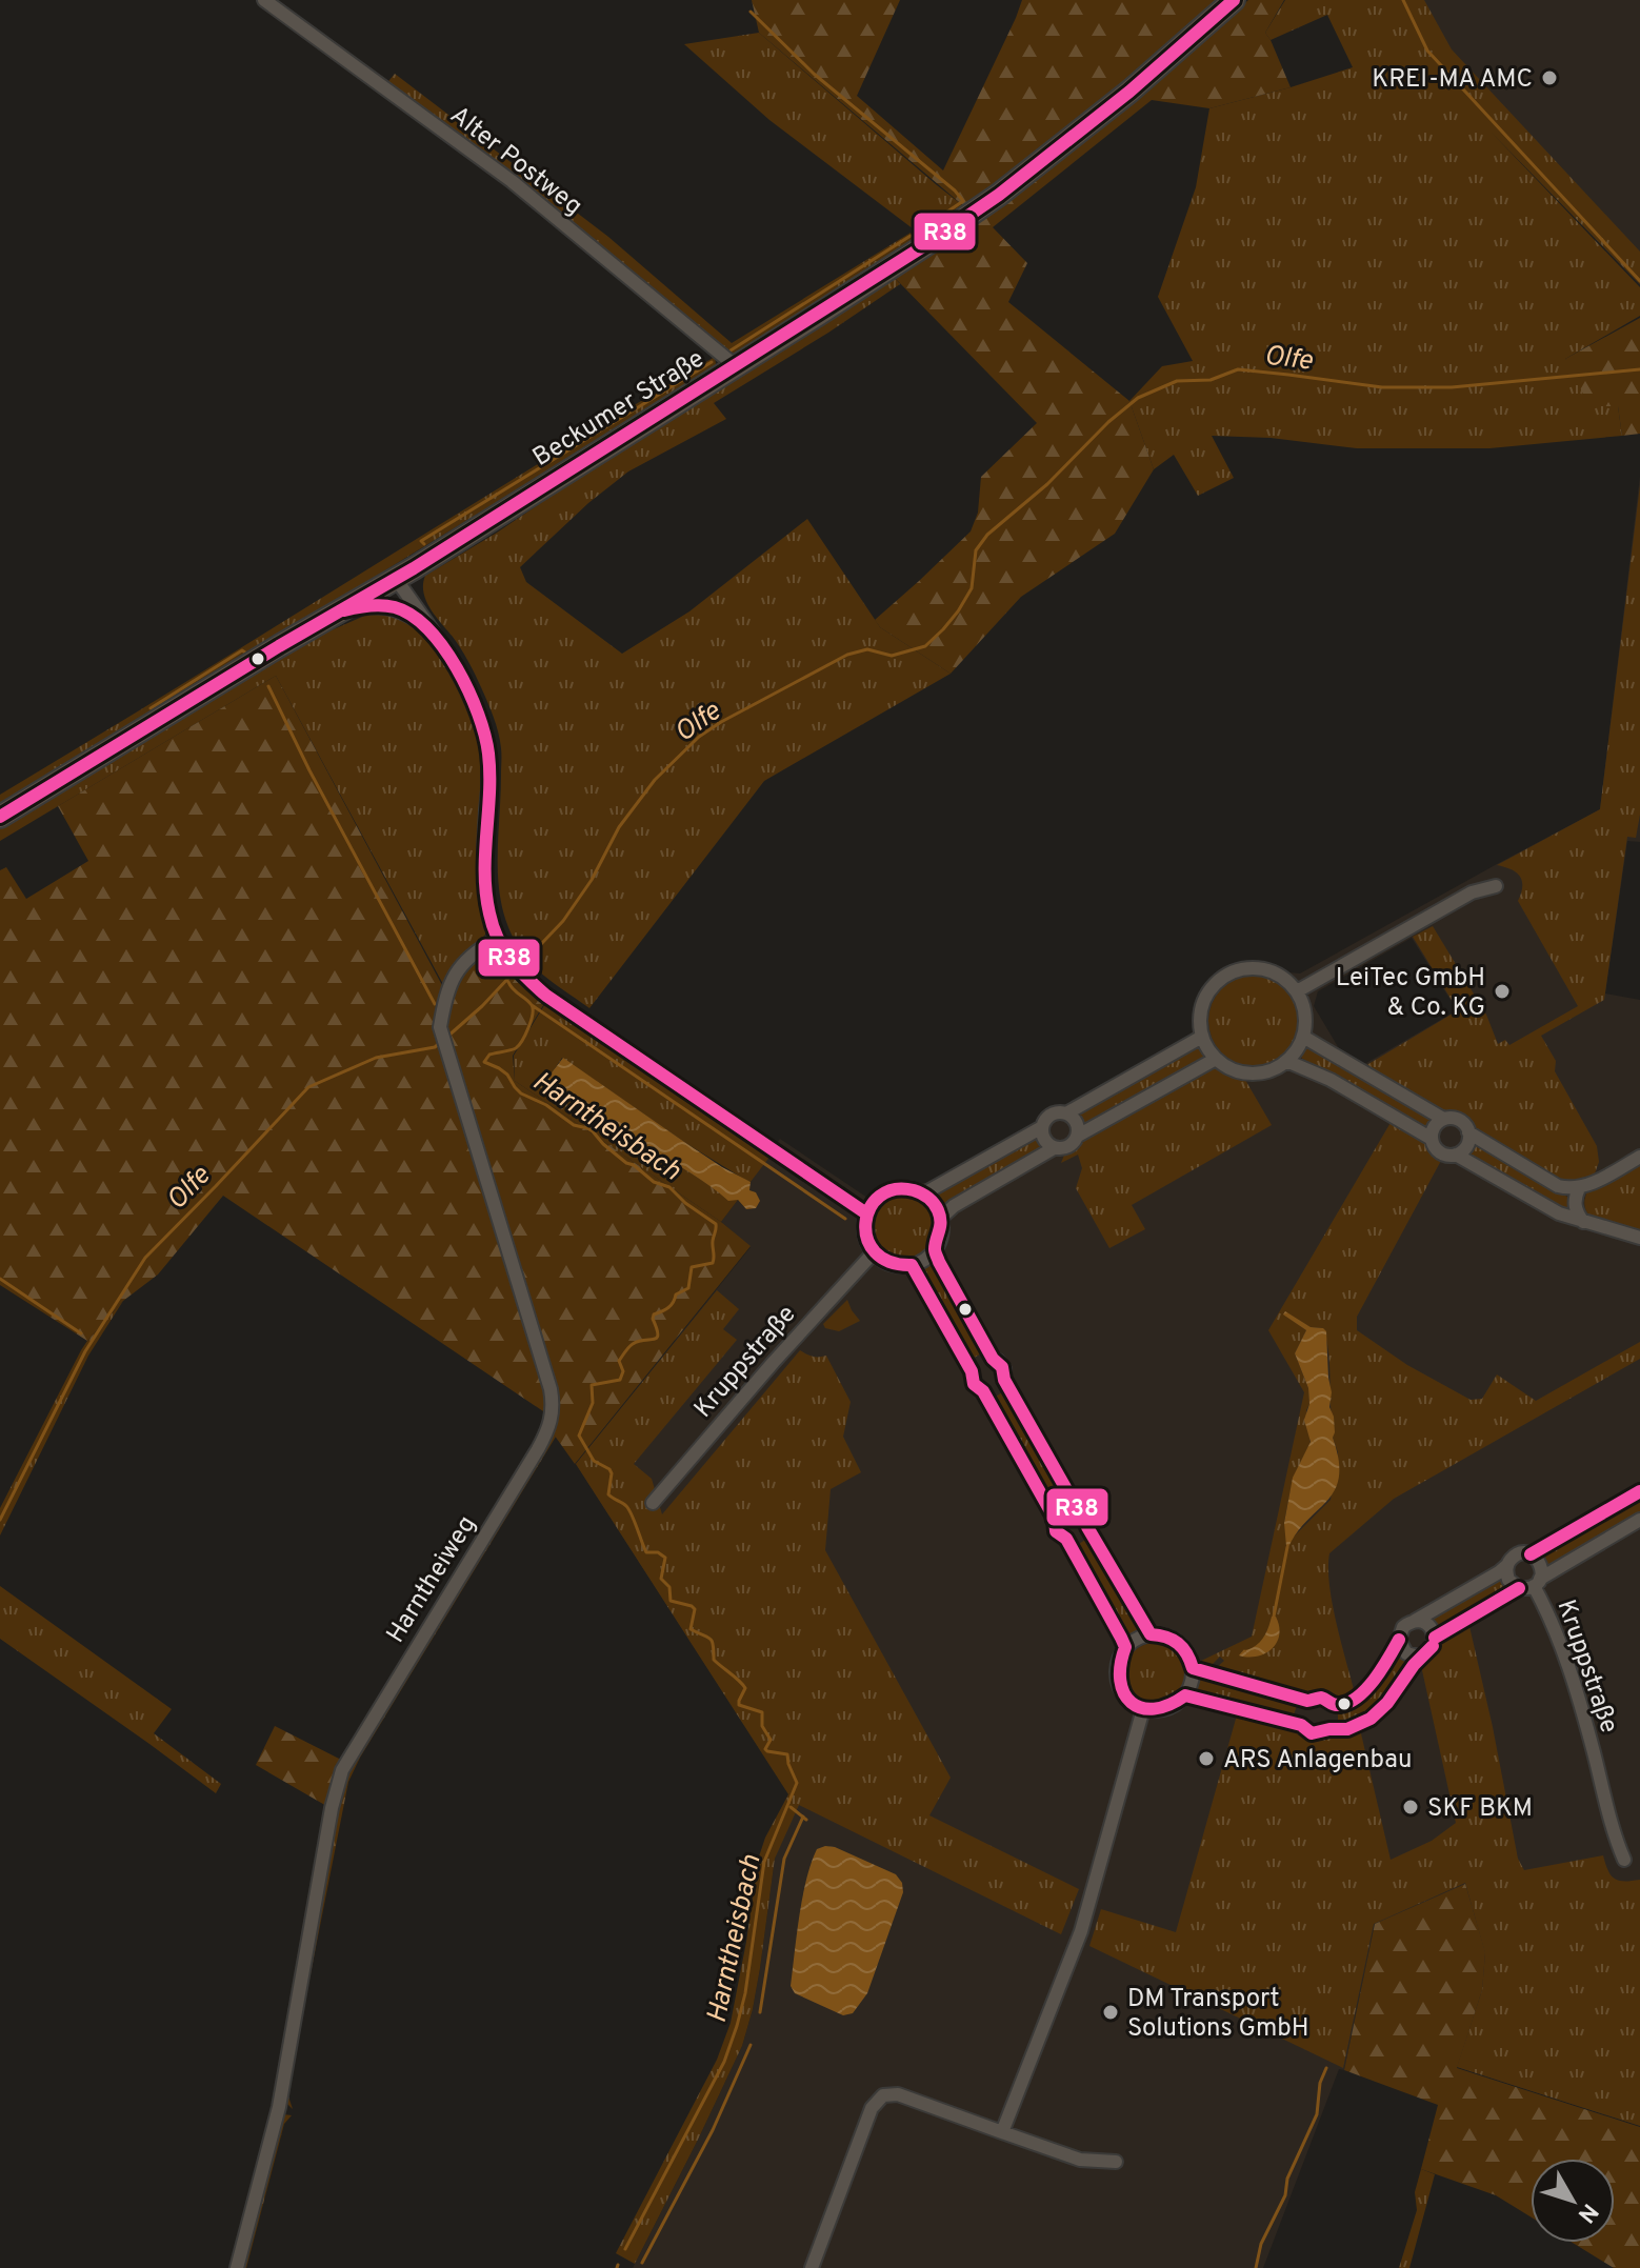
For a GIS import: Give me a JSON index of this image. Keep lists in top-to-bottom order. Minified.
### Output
{"streets":{"main road":["Beckumer Straße"],"street":["Alter Postweg","Kruppstraße","Harntheiweg"]},"crossings":[["Alter Postweg","Beckumer Straße"]],"water":["Olfe","Harntheisbach"],"places":["KREI-MA AMC","LeiTec GmbH & Co. KG","ARS Anlagenbau","SKF BKM","DM Transport Solutions GmbH"],"lines":["transit line R38"],"north":"bottom right"}
